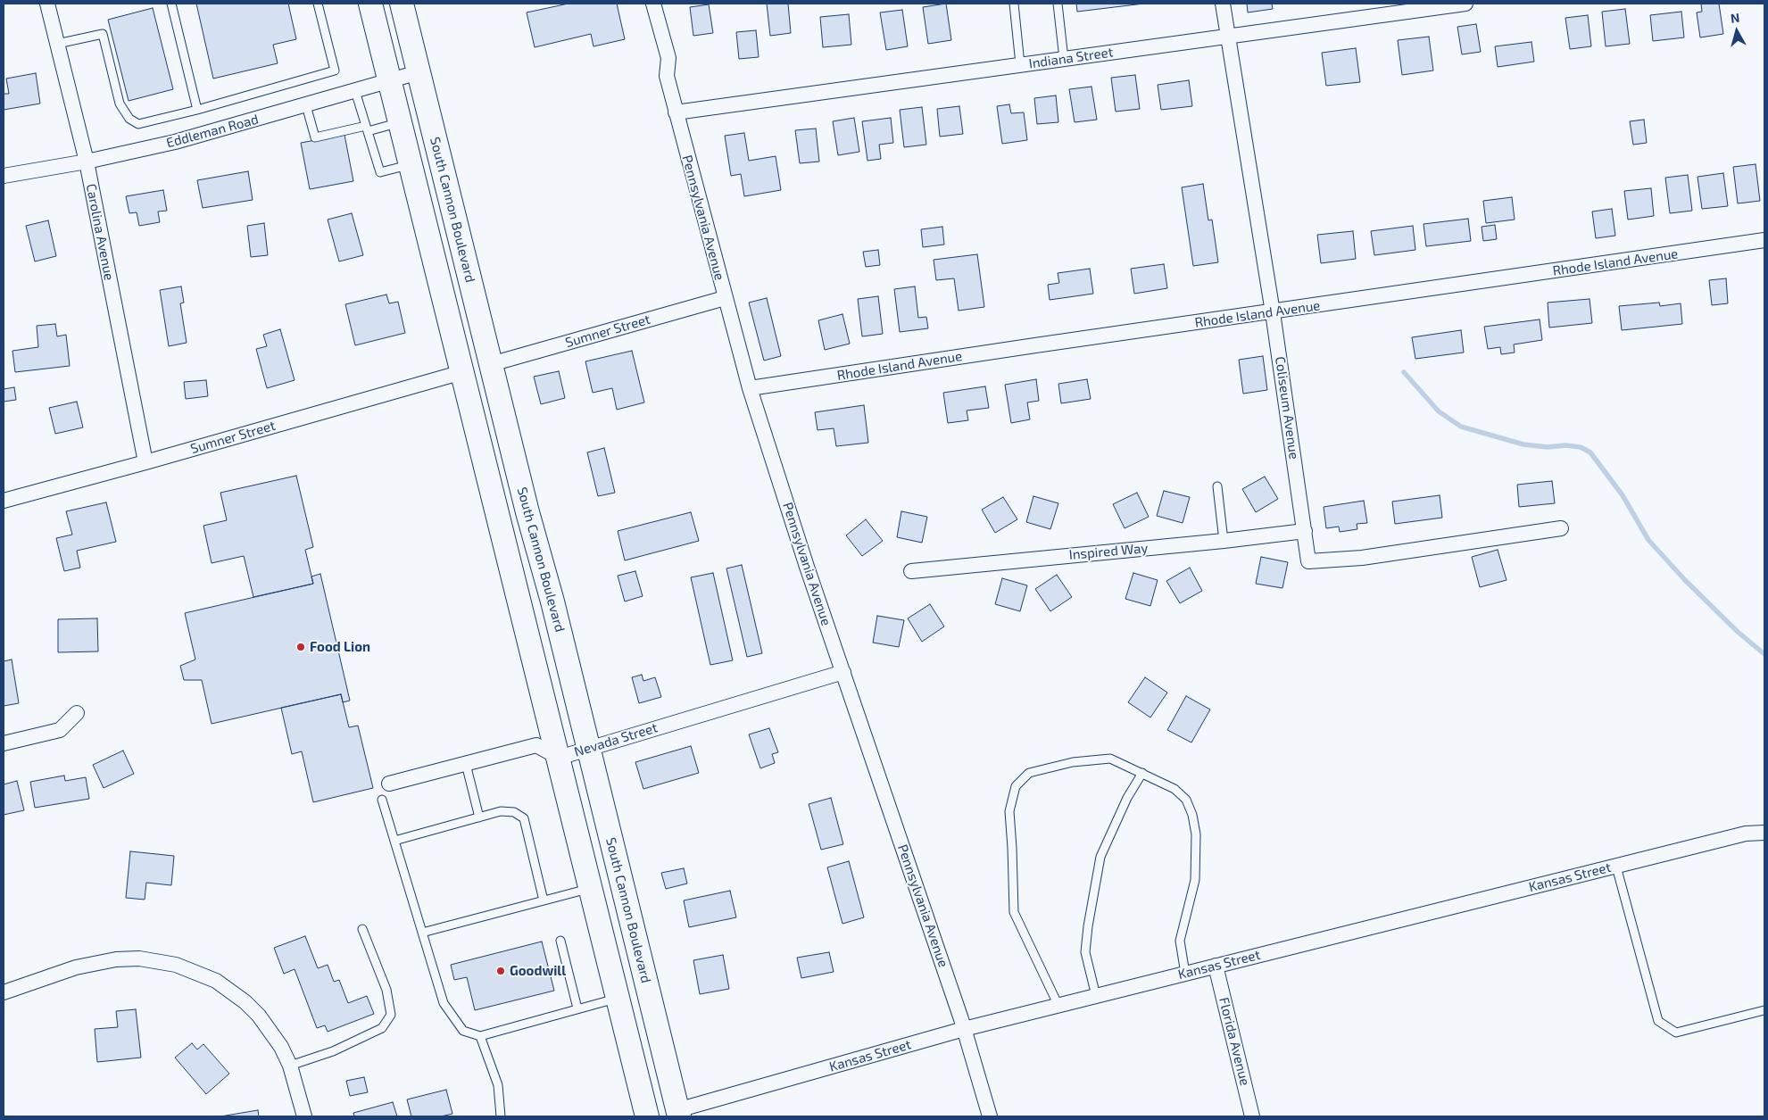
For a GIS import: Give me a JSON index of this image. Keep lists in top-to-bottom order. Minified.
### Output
{"streets":{"main road":["South Cannon Boulevard"],"street":["Indiana Street","Eddleman Road","Pennsylvania Avenue","Carolina Avenue","Rhode Island Avenue","Sumner Street","Coliseum Avenue","Inspired Way","Nevada Street","Kansas Street","Florida Avenue"]},"crossings":[["Indiana Street","Pennsylvania Avenue"],["Indiana Street","Coliseum Avenue"],["Eddleman Road","South Cannon Boulevard"],["Eddleman Road","Carolina Avenue"],["South Cannon Boulevard","Sumner Street"],["South Cannon Boulevard","Nevada Street"],["South Cannon Boulevard","Kansas Street"],["Pennsylvania Avenue","Rhode Island Avenue"],["Pennsylvania Avenue","Sumner Street"],["Pennsylvania Avenue","Nevada Street"],["Pennsylvania Avenue","Kansas Street"],["Carolina Avenue","Sumner Street"],["Rhode Island Avenue","Coliseum Avenue"],["Coliseum Avenue","Inspired Way"],["Kansas Street","Florida Avenue"]],"places":["Food Lion","Goodwill"],"north":"top"}
